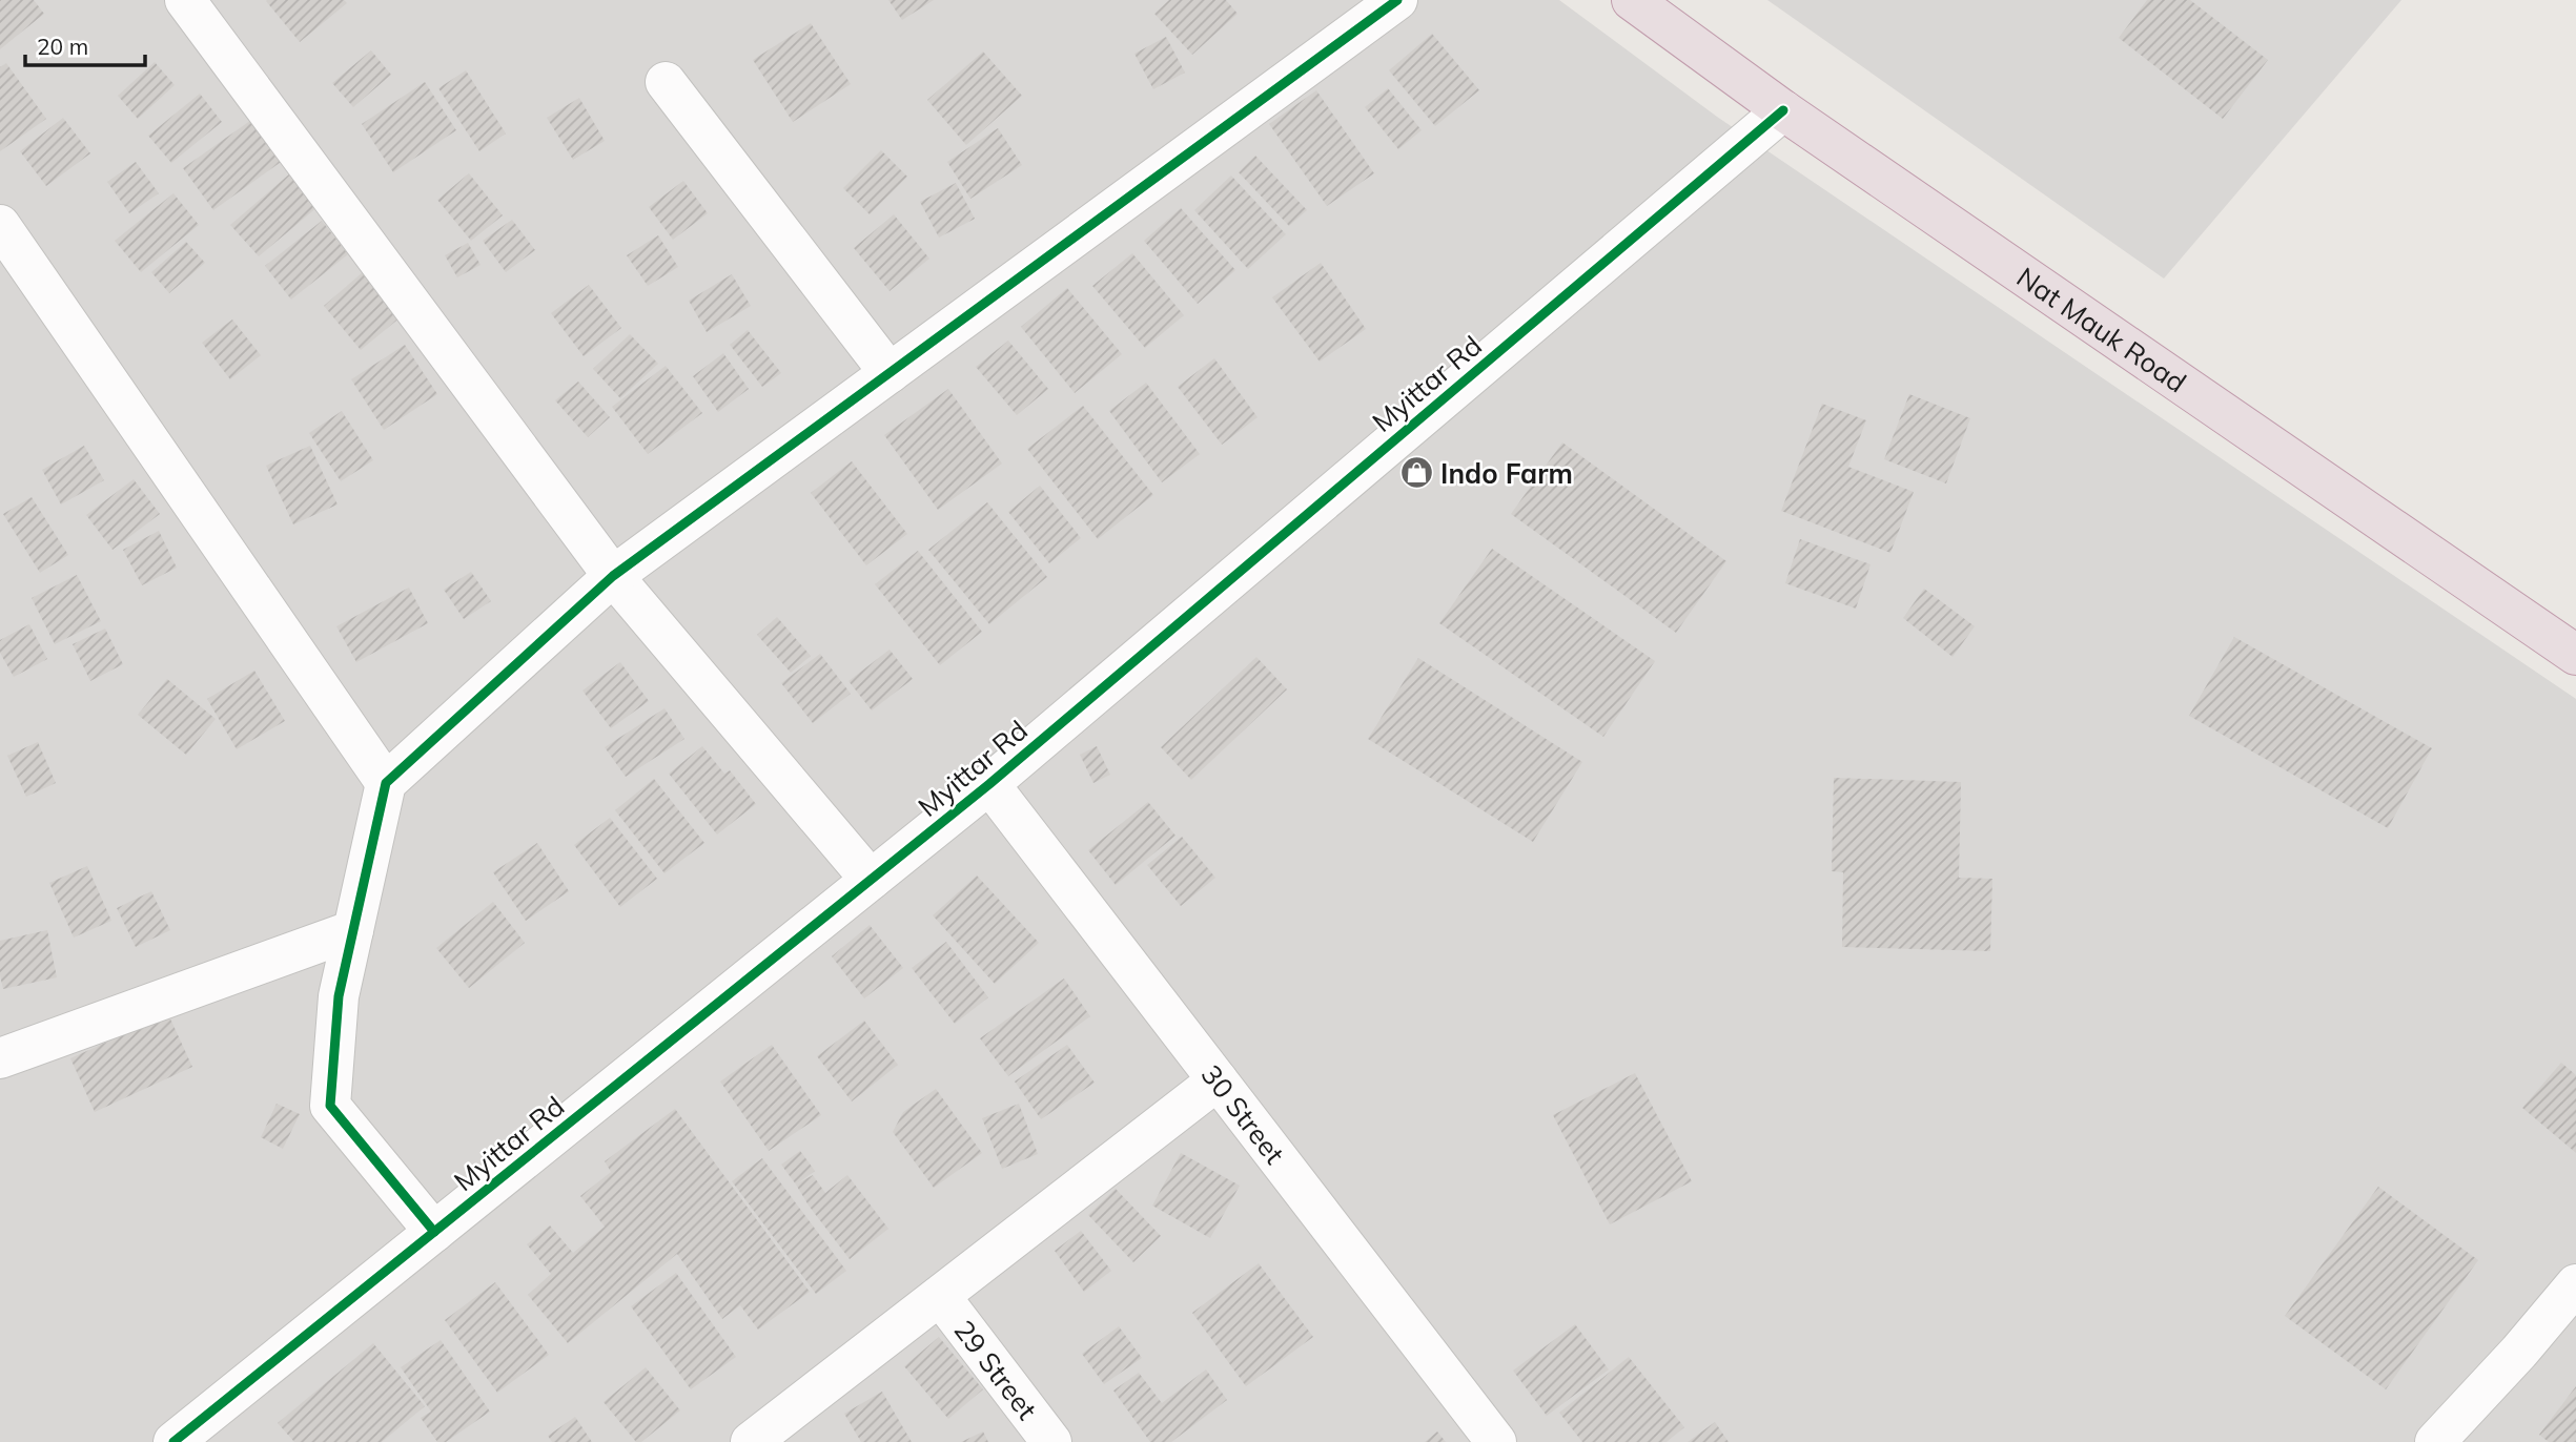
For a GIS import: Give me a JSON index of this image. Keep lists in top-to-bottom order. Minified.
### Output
{"streets":{"highway":["Nat Mauk Road"],"street":["Myittar Rd","30 Street","29 Street"]},"crossings":[["Nat Mauk Road","Myittar Rd"],["Myittar Rd","30 Street"]],"places":{"shop":["Indo Farm"]},"scale_bar":"20 m"}
